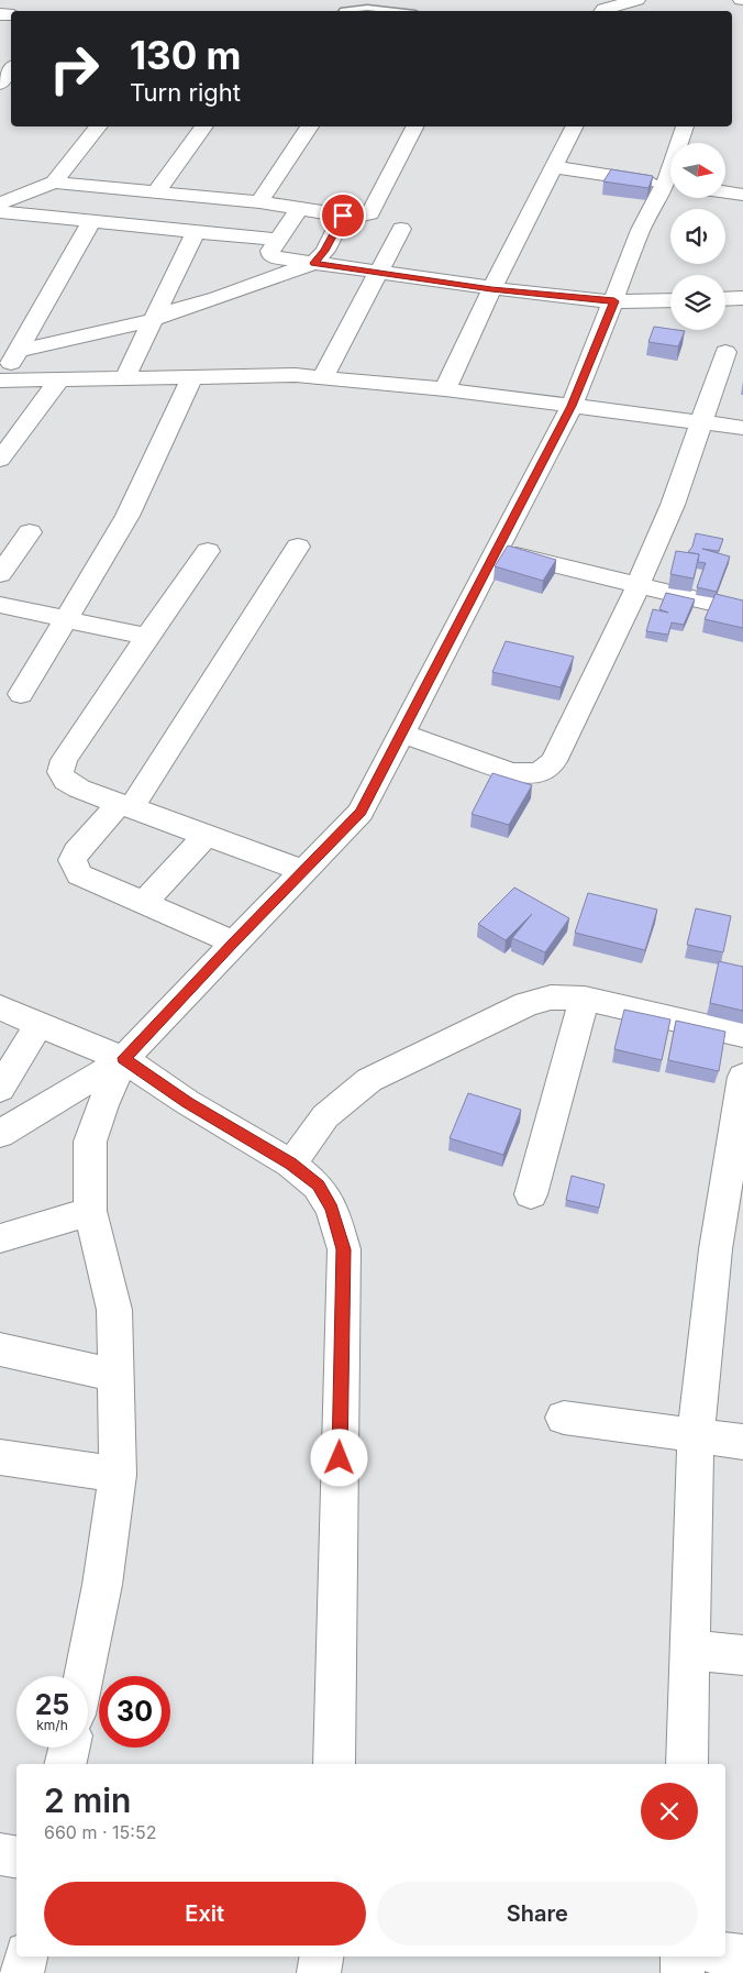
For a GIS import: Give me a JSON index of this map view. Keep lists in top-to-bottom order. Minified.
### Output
{"north":"right","page":{"turn":["130 m","Turn right"],"speed":"25 km/h","limit":"30","heading":["2 min","660 m · 15:52"],"buttons":["Exit","Share"]}}
